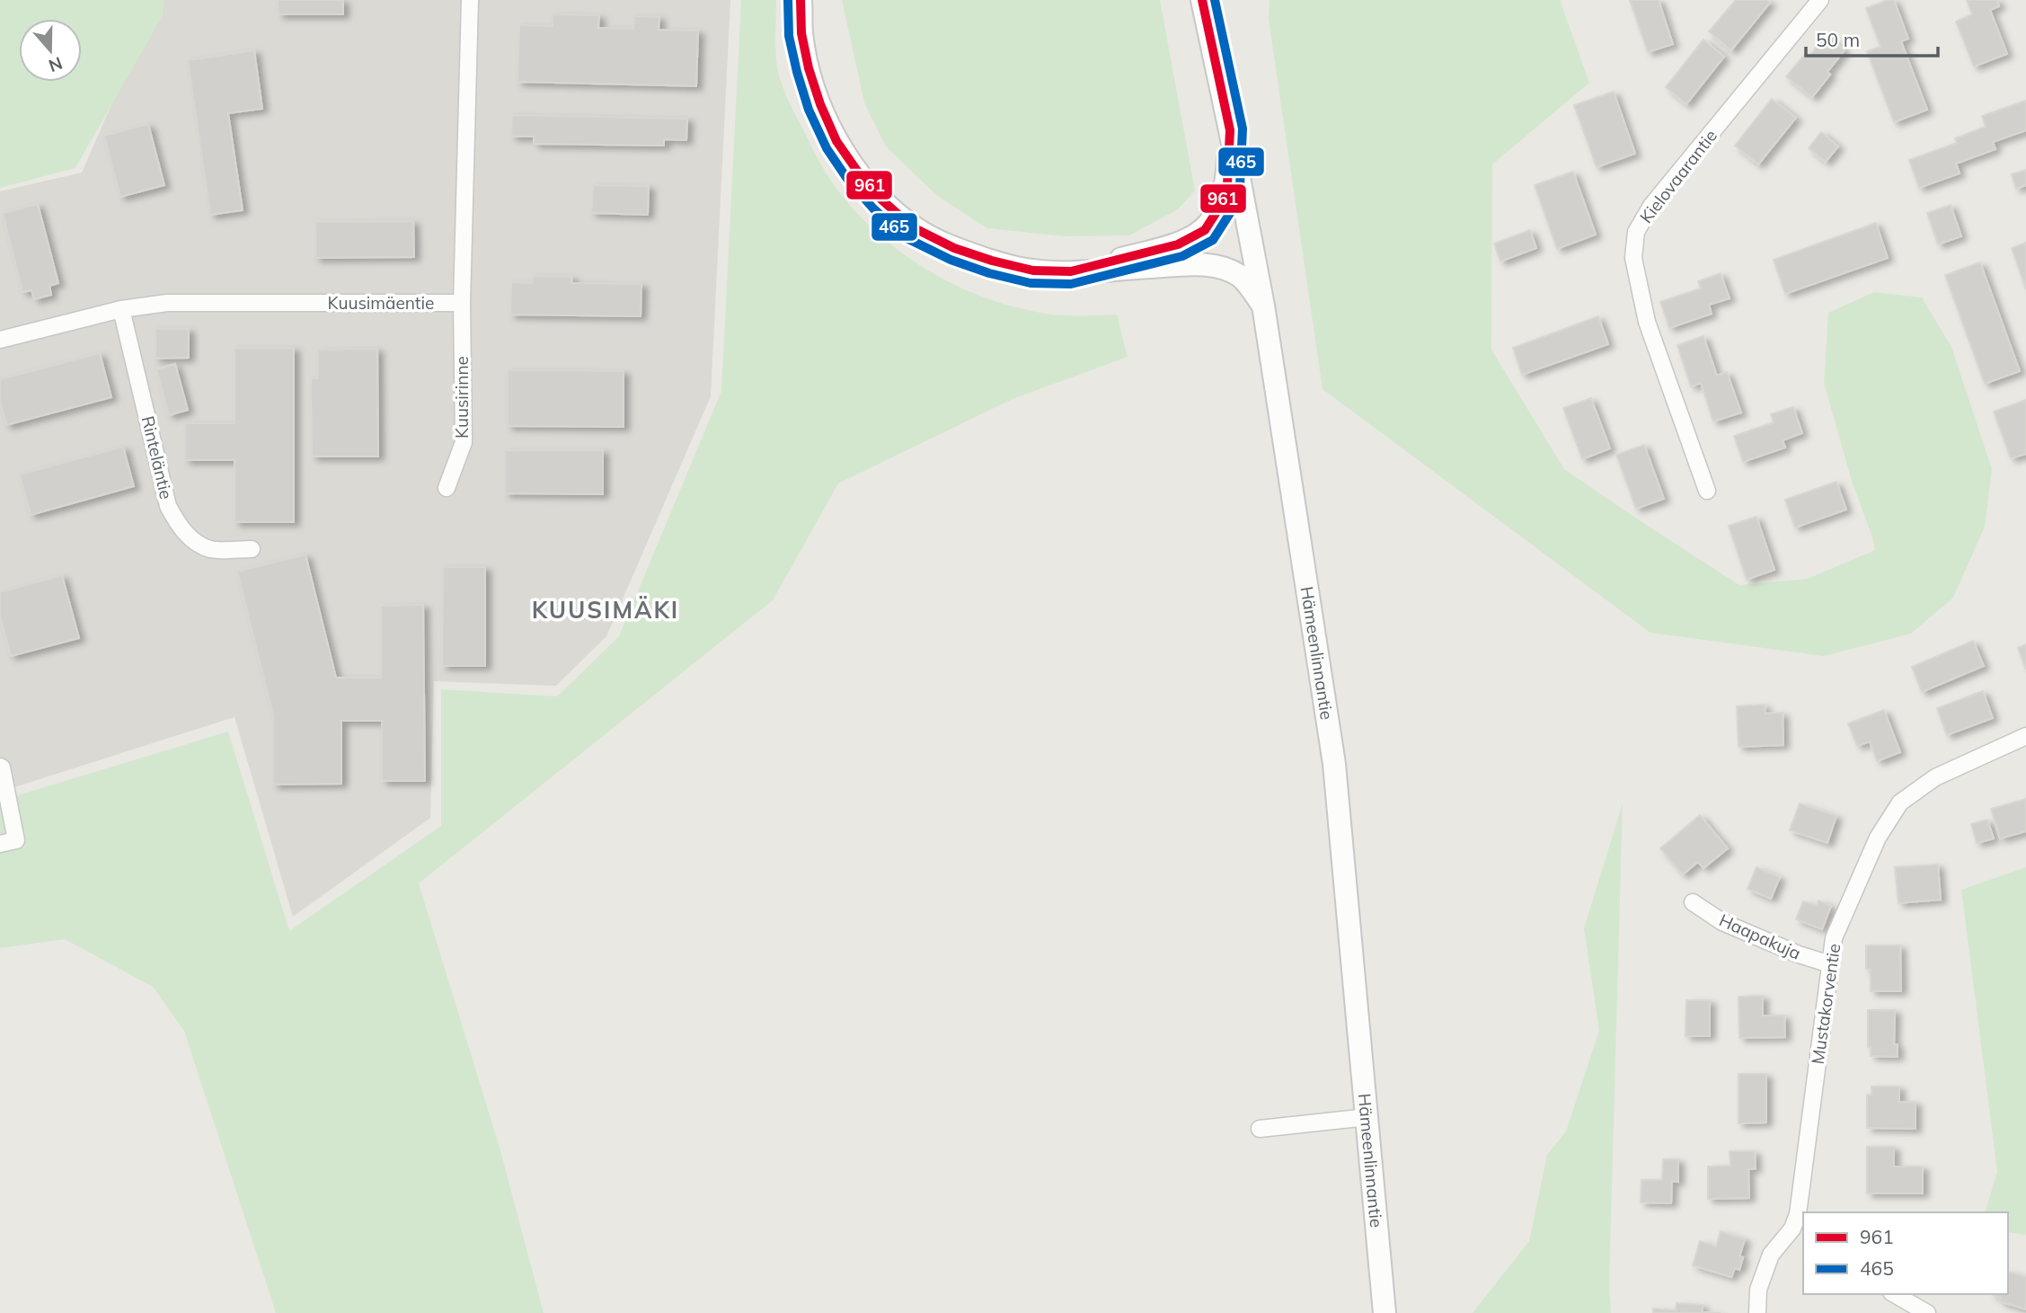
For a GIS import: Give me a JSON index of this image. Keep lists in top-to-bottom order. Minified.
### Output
{"streets":{"main road":["Hämeenlinnantie"],"street":["Kielovaarantie","Kuusimäentie","Kuusirinne","Rinteläntie","Haapakuja","Mustakorventie"]},"crossings":[["Kuusimäentie","Kuusirinne"],["Kuusimäentie","Rinteläntie"],["Haapakuja","Mustakorventie"]],"districts":["KUUSIMÄKI"],"lines":["transit line 961","transit line 465"],"legend":["961","465"],"scale_bar":"50 m","north":"bottom"}
